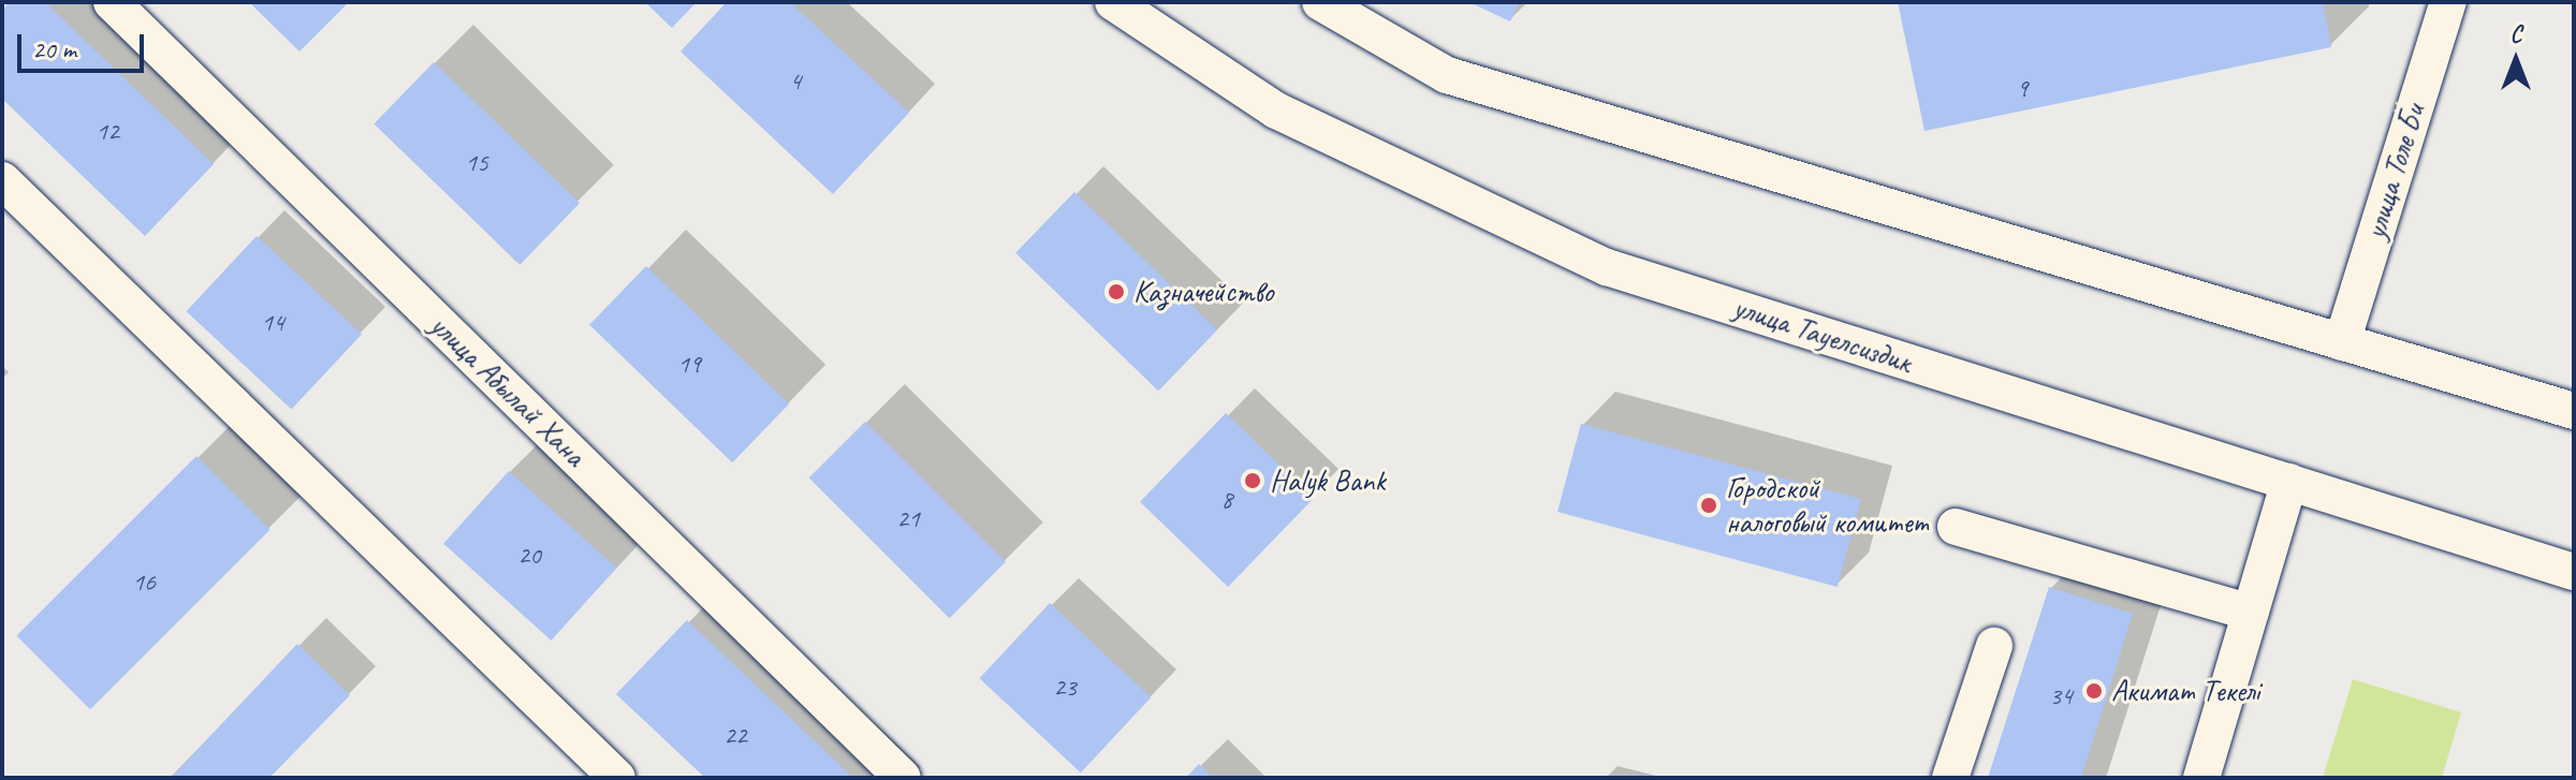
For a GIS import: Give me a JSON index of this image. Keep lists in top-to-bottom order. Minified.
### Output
{"streets":{"street":["улица Толе Би","улица Тауелсиздик","улица Абылай Хана"]},"places":["Казначейство","Halyk Bank","Городской налоговый комитет","Акимат Текелі"],"house_numbers":["4","9","12","15","14","19","8","21","20","16","23","34","22"],"scale_bar":"20 m","north":"top"}
